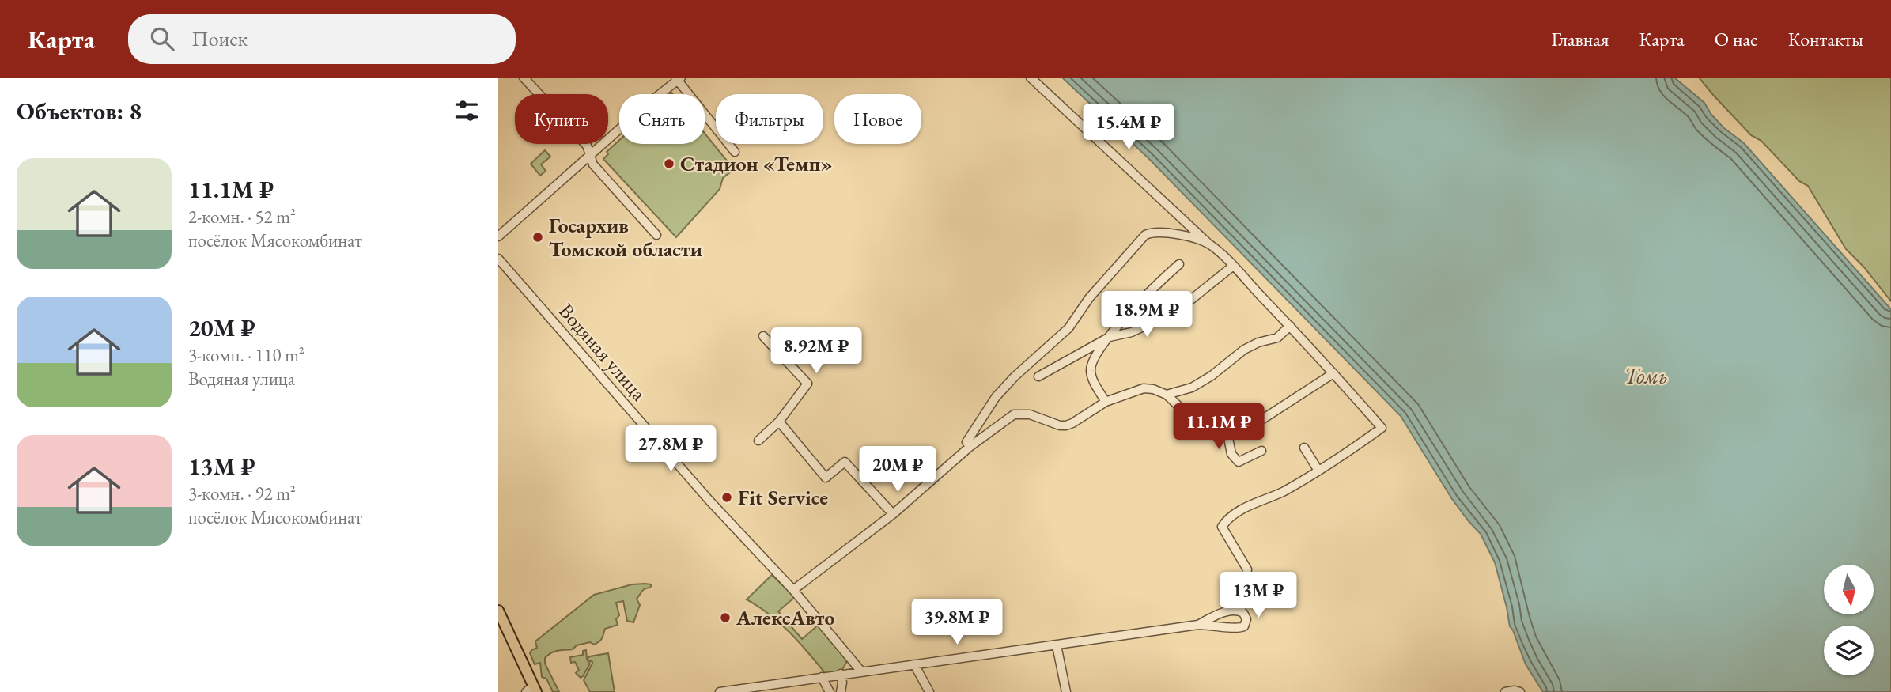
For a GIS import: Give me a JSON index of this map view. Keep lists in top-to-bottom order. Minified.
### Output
{"streets":{"street":["Водяная улица"]},"water":["Томь"],"places":["Стадион «Темп»","Госархив Томской области","Fit Service","АлексАвто"],"north":"bottom","page":{"header":"Карта","search":"Поиск","nav":["Главная","Карта","О нас","Контакты"],"heading":"Объектов: 8","chip":["Купить","Снять","Фильтры","Новое"],"price":["15.4M ₽","18.9M ₽","8.92M ₽","11.1M ₽","27.8M ₽","20M ₽","13M ₽","39.8M ₽"],"list":[{"name":"11.1M ₽","note":"2-комн. · 52 m² · посёлок Мясокомбинат"},{"name":"20M ₽","note":"3-комн. · 110 m² · Водяная улица"},{"name":"13M ₽","note":"3-комн. · 92 m² · посёлок Мясокомбинат"}]}}
